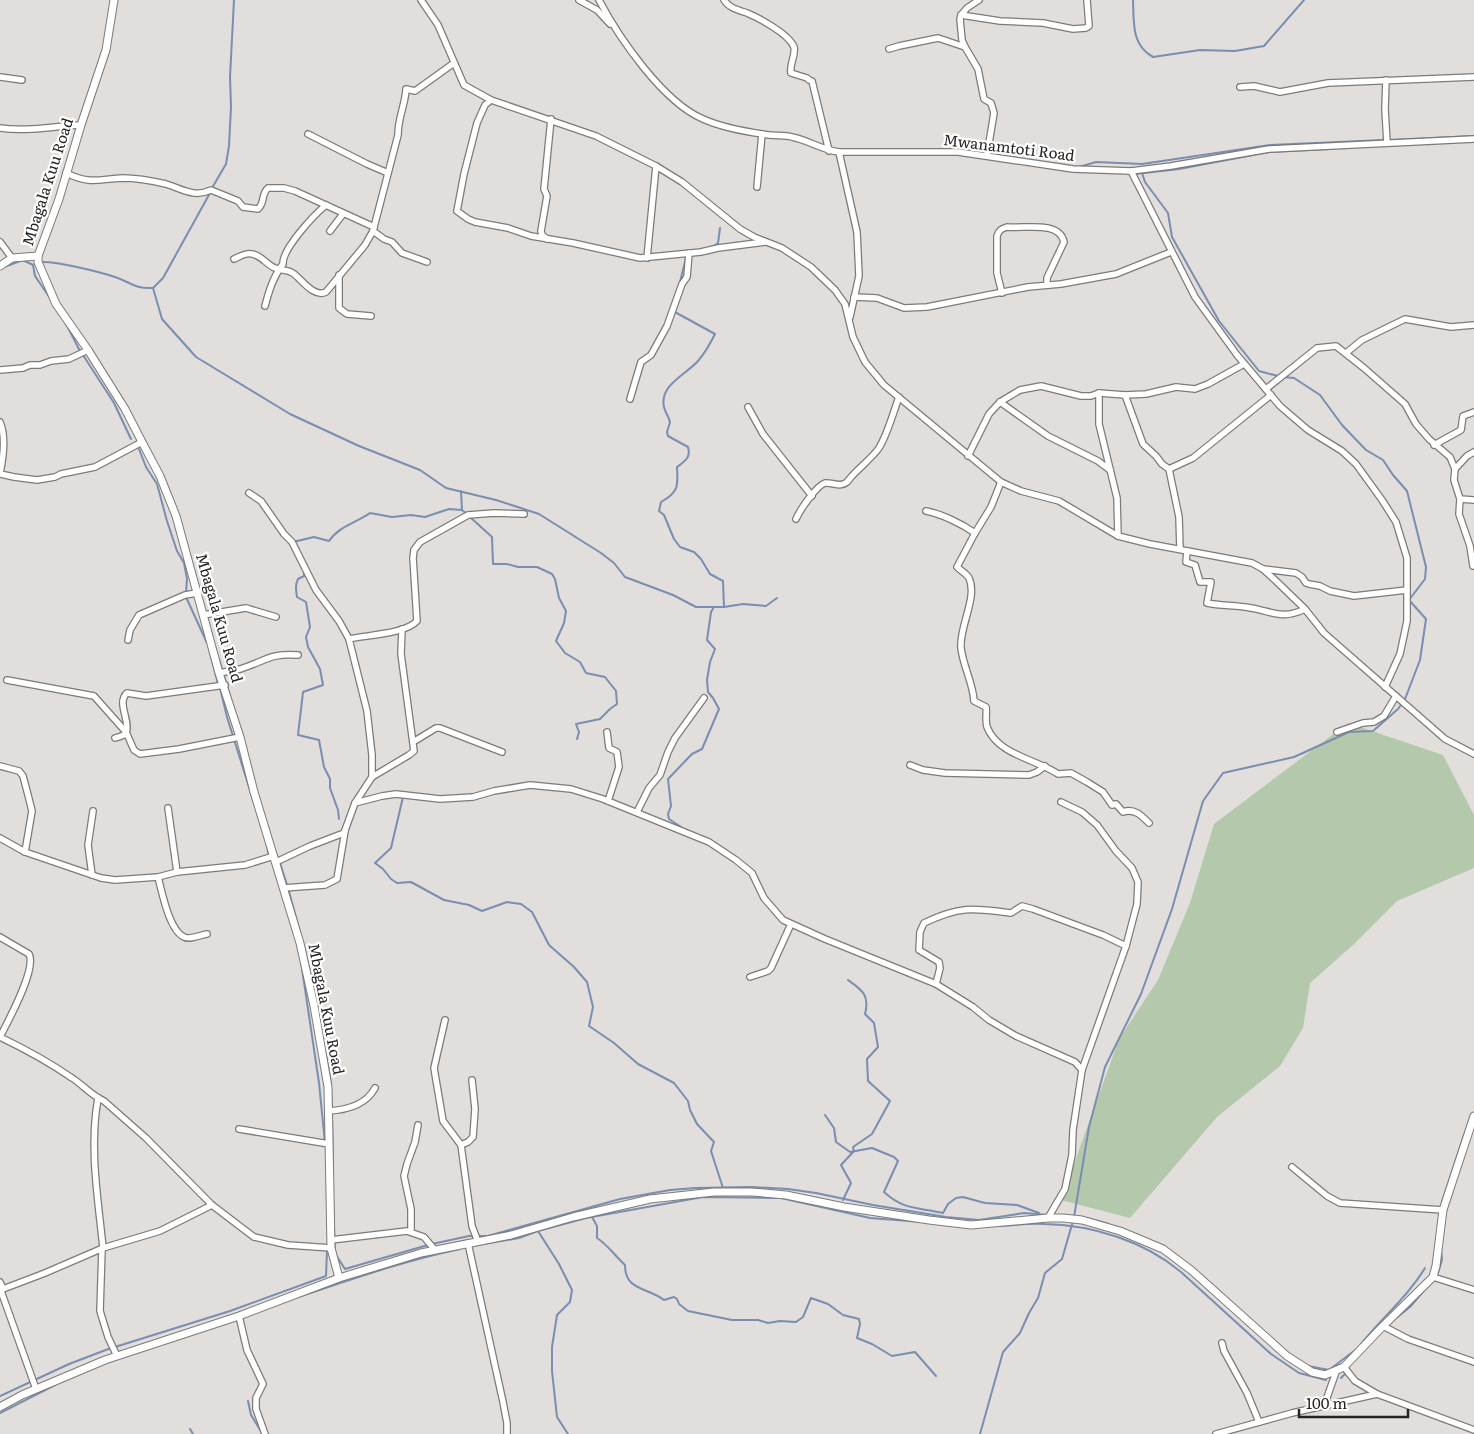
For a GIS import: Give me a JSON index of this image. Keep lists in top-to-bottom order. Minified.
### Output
{"streets":{"street":["Mwanamtoti Road","Mbagala Kuu Road"]},"scale_bar":"100 m"}
